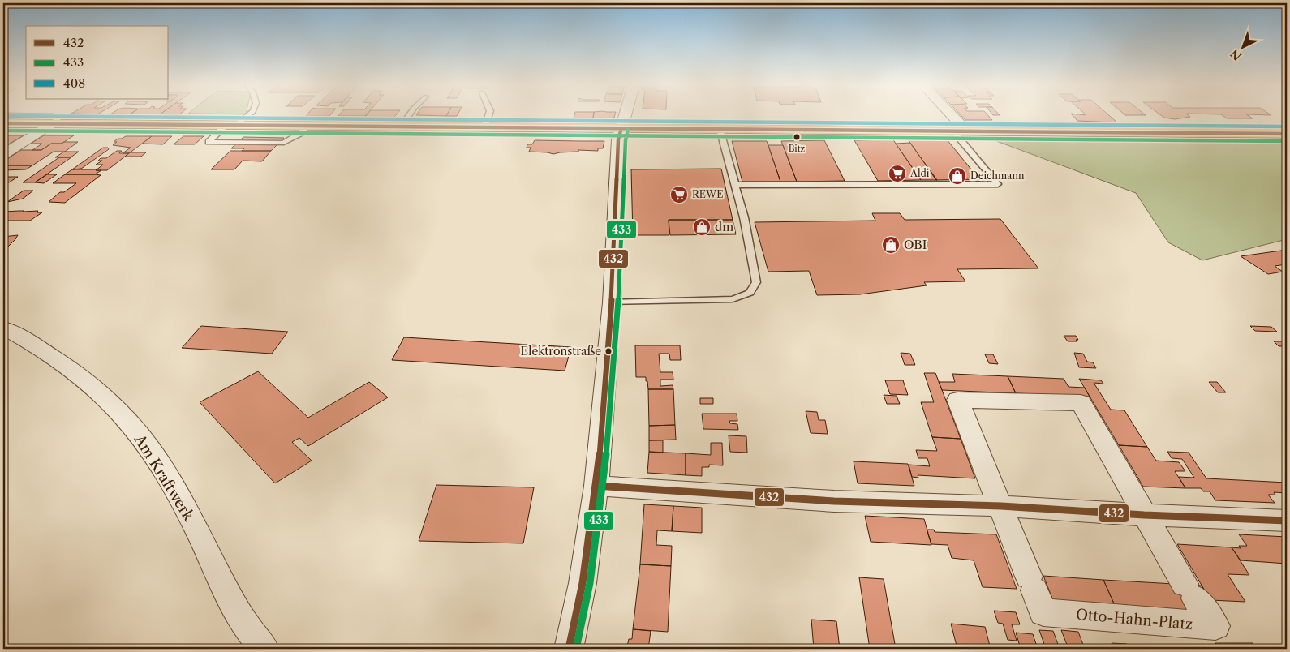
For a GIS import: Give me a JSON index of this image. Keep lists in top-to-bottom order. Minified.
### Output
{"streets":{"street":["Am Kraftwerk","Otto-Hahn-Platz"]},"places":{"other":["Bitz","Elektronstraße"],"supermarket":["Aldi","REWE"],"shop":["Deichmann","dm","OBI"]},"lines":["transit line 408","transit line 432","transit line 433"],"legend":["432","433","408"],"north":"bottom left"}
